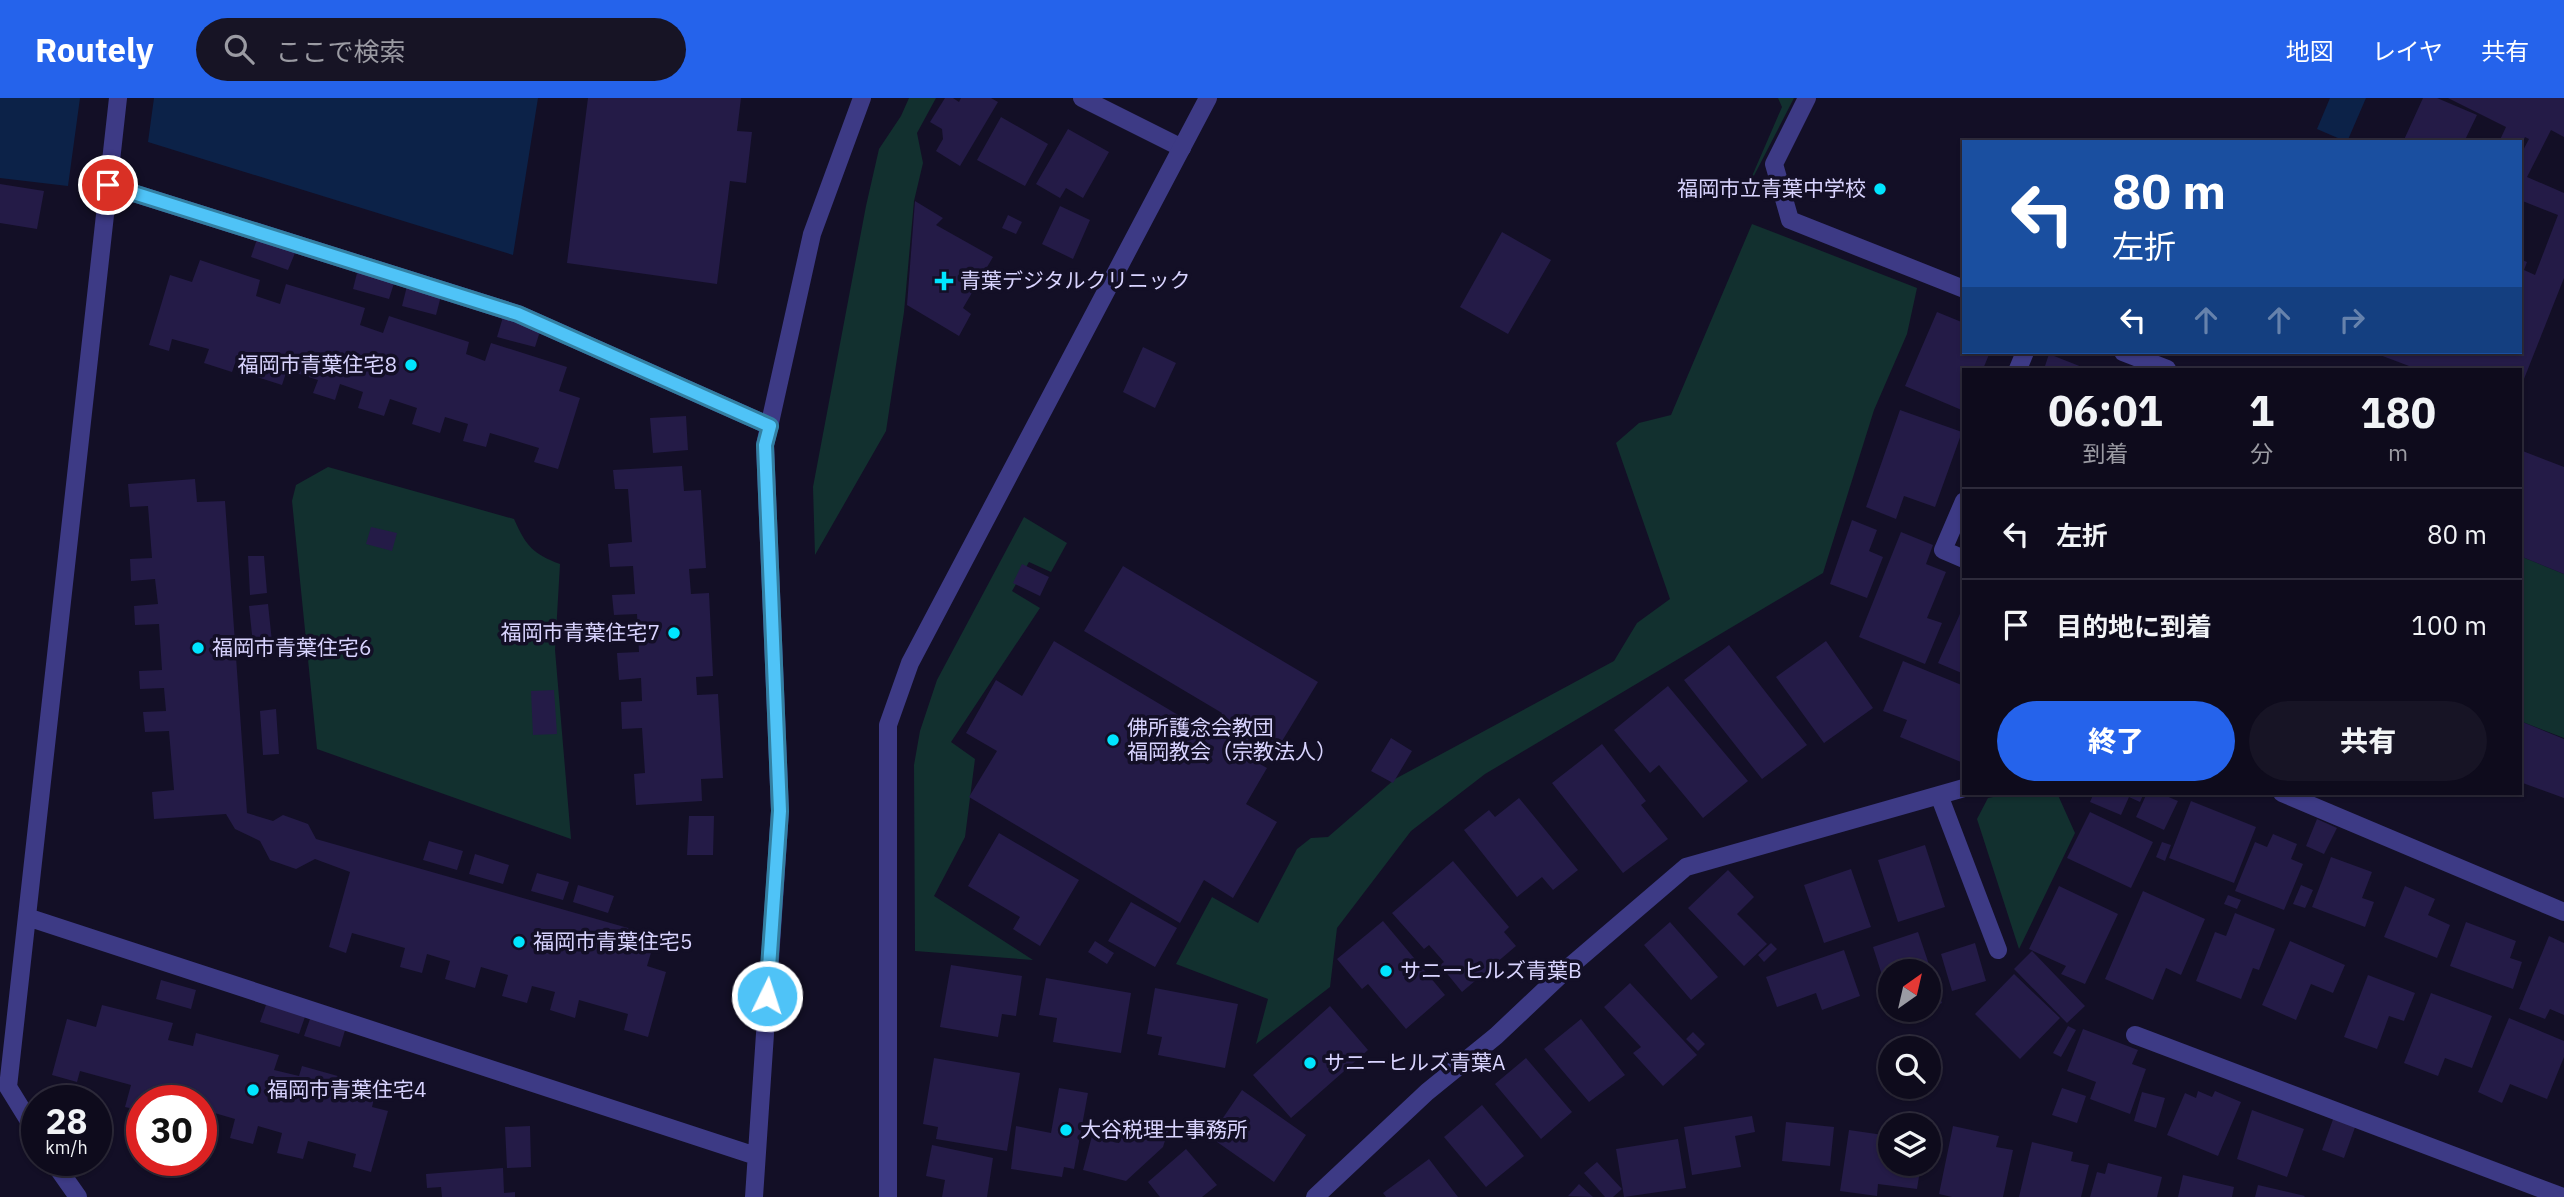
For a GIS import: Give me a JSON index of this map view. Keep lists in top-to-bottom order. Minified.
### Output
{"places":{"other":["福岡市立青葉中学校","福岡市青葉住宅8","福岡市青葉住宅7","福岡市青葉住宅6","佛所護念会教団 福岡教会（宗教法人）","福岡市青葉住宅5","サニーヒルズ青葉B","サニーヒルズ青葉A","福岡市青葉住宅4","大谷税理士事務所"],"health":["青葉デジタルクリニック"]},"north":"top right","page":{"header":"Routely","search":"ここで検索","nav":["地図","レイヤ","共有"],"turn":["80 m","左折"],"eta":["06:01","到着","1","分","180","m"],"list":[{"name":"左折","value":"80 m"},{"name":"目的地に到着","value":"100 m"}],"buttons":["終了","共有"],"speed":"28 km/h","limit":"30"}}
